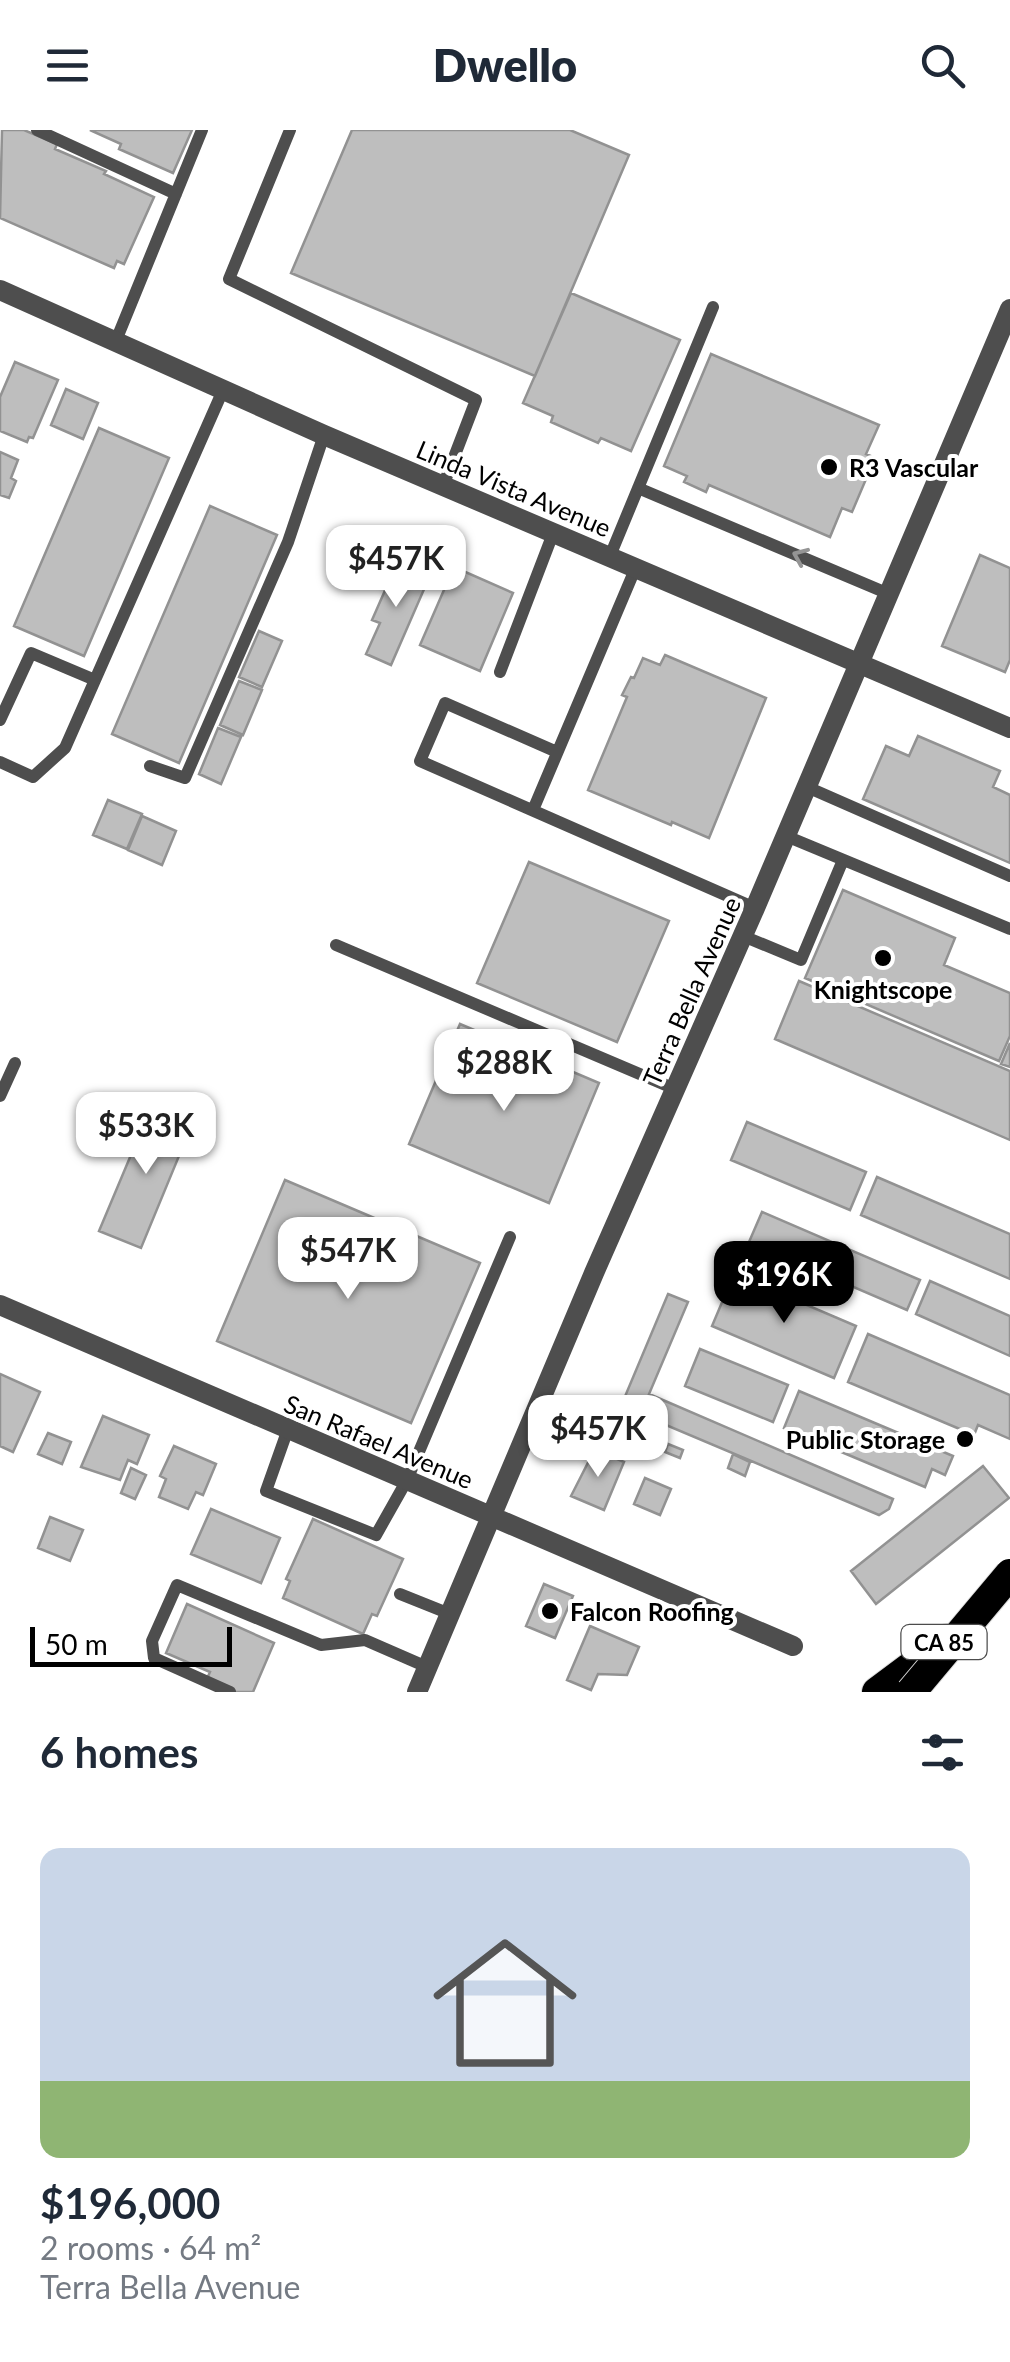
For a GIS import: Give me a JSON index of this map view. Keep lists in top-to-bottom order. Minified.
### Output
{"streets":{"highway":["CA 85"],"street":["Linda Vista Avenue","Terra Bella Avenue","San Rafael Avenue"]},"crossings":[["Linda Vista Avenue","Terra Bella Avenue"],["Terra Bella Avenue","San Rafael Avenue"]],"places":["R3 Vascular","Knightscope","Public Storage","Falcon Roofing"],"scale_bar":"50 m","page":{"header":"Dwello","price":["$457K","$288K","$533K","$547K","$196K","$457K"],"scale":"50 m","heading":"6 homes","list":[{"name":"$196,000","note":"2 rooms · 64 m² · Terra Bella Avenue"}]}}
